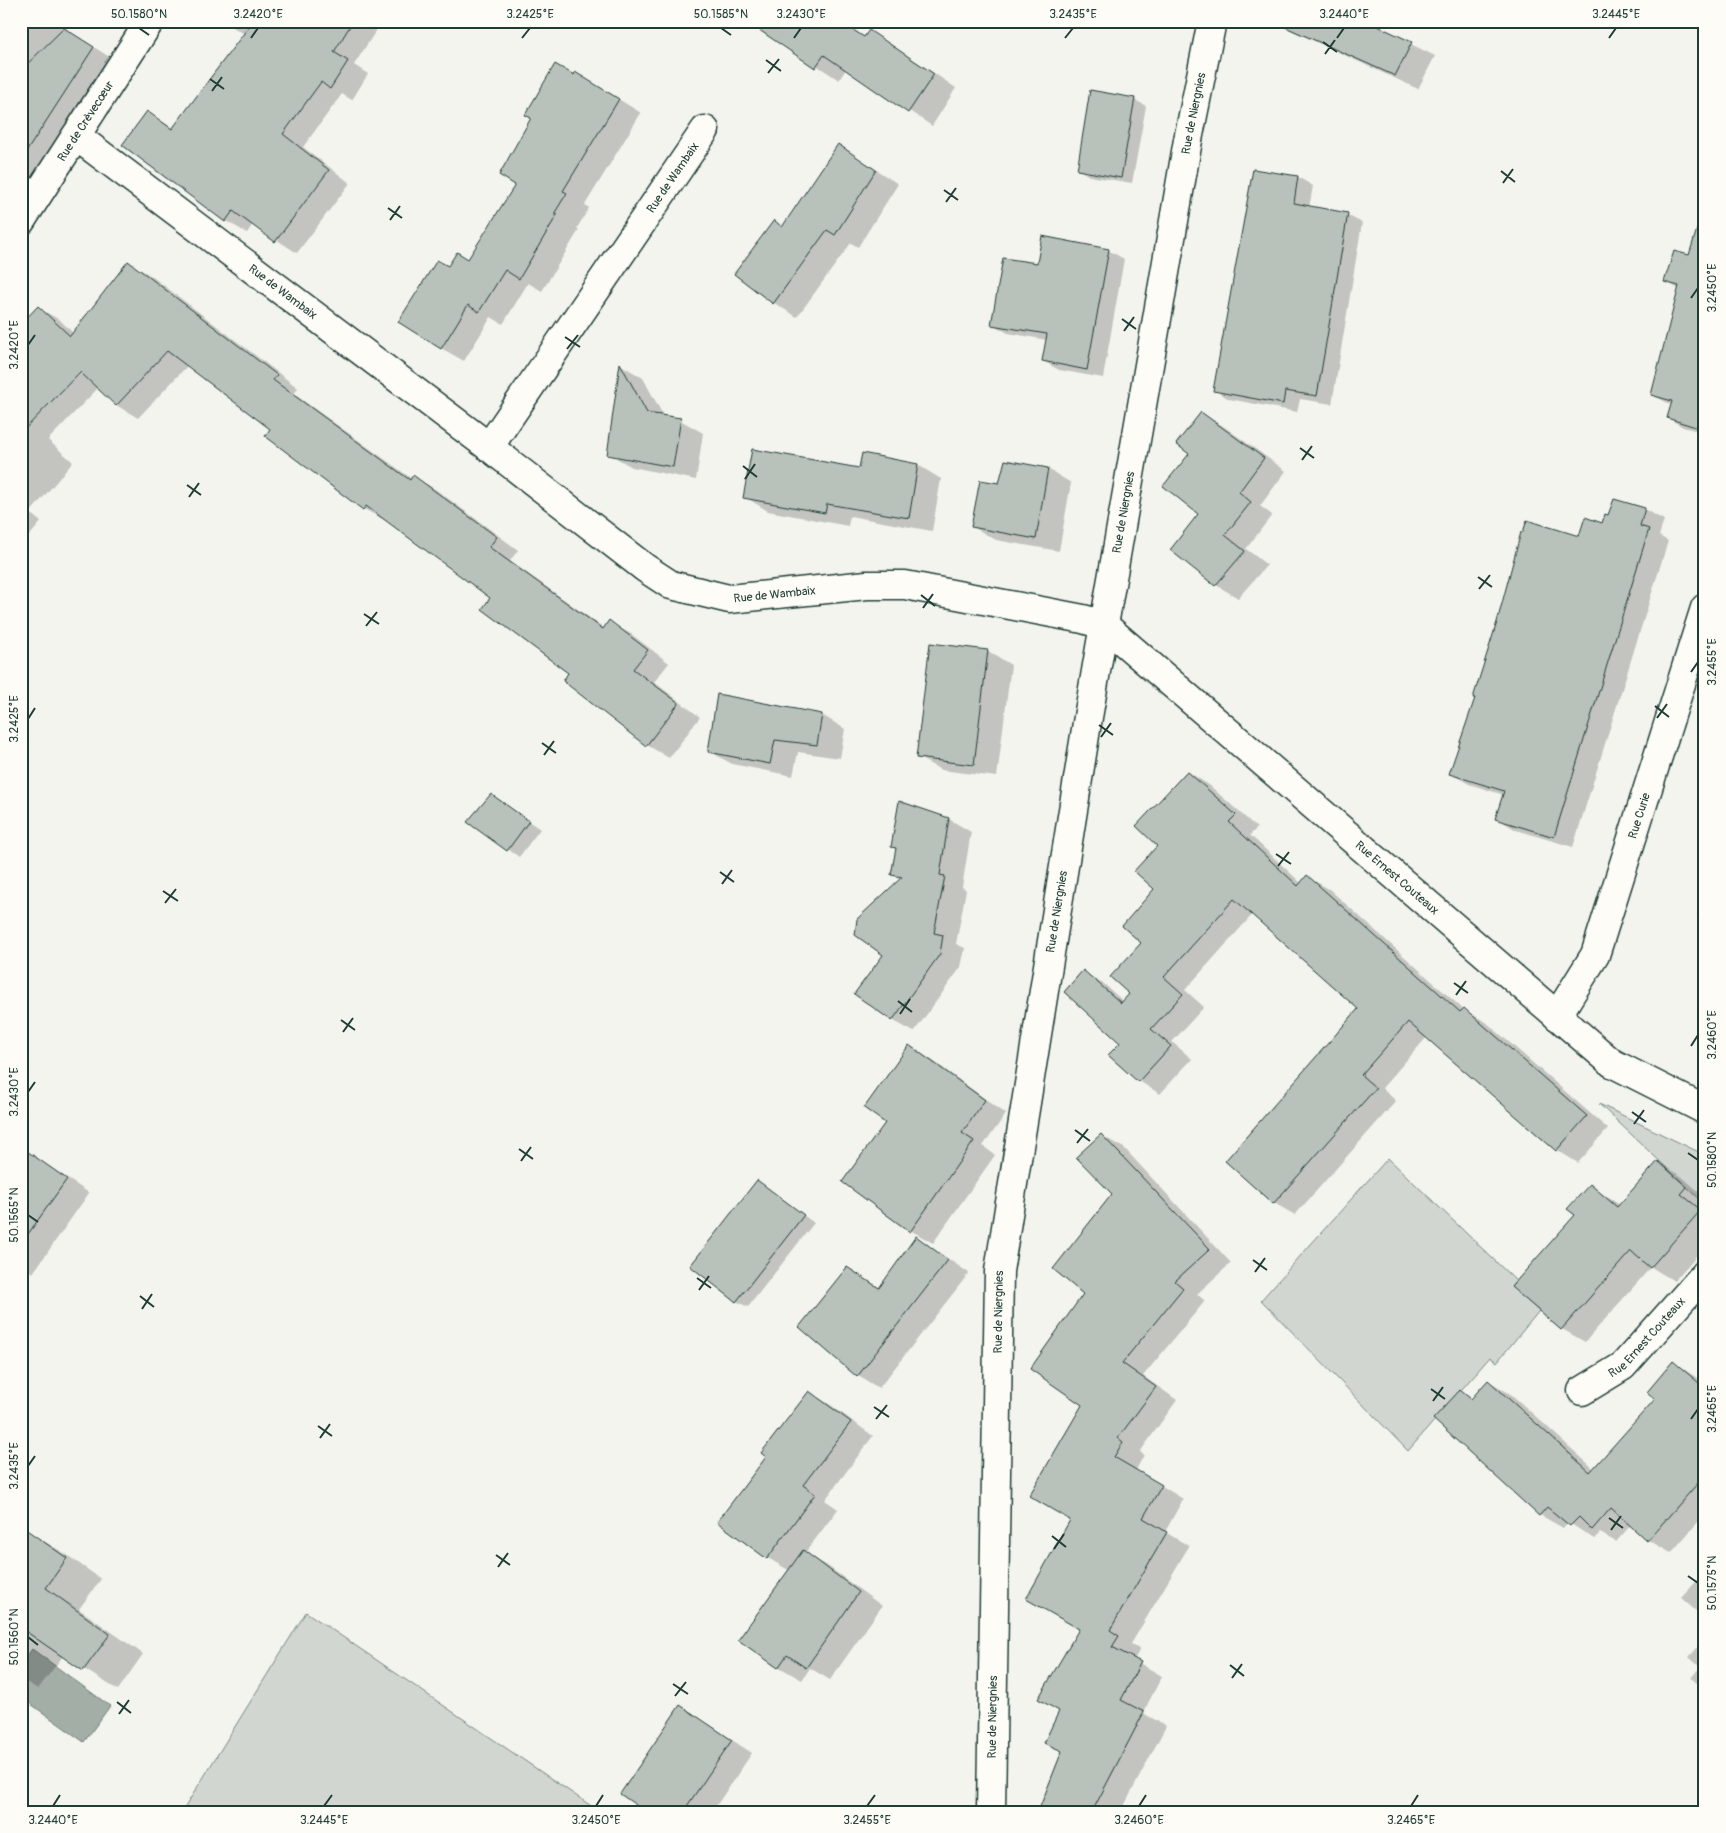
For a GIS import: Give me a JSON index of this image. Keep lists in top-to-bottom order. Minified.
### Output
{"streets":{"street":["Rue de Niergnies","Rue de Crèvecœur","Rue de Wambaix","Rue Curie","Rue Ernest Couteaux"]},"crossings":[["Rue de Niergnies","Rue de Wambaix"],["Rue de Niergnies","Rue Ernest Couteaux"],["Rue de Crèvecœur","Rue de Wambaix"],["Rue de Wambaix","Rue Ernest Couteaux"],["Rue Curie","Rue Ernest Couteaux"]],"coordinates":["50.1580°N","3.2420°E","3.2425°E","50.1585°N","3.2430°E","3.2435°E","3.2440°E","3.2445°E","3.2450°E","3.2455°E","3.2460°E","50.1565°N","3.2465°E","50.1575°N","50.1560°N"]}
